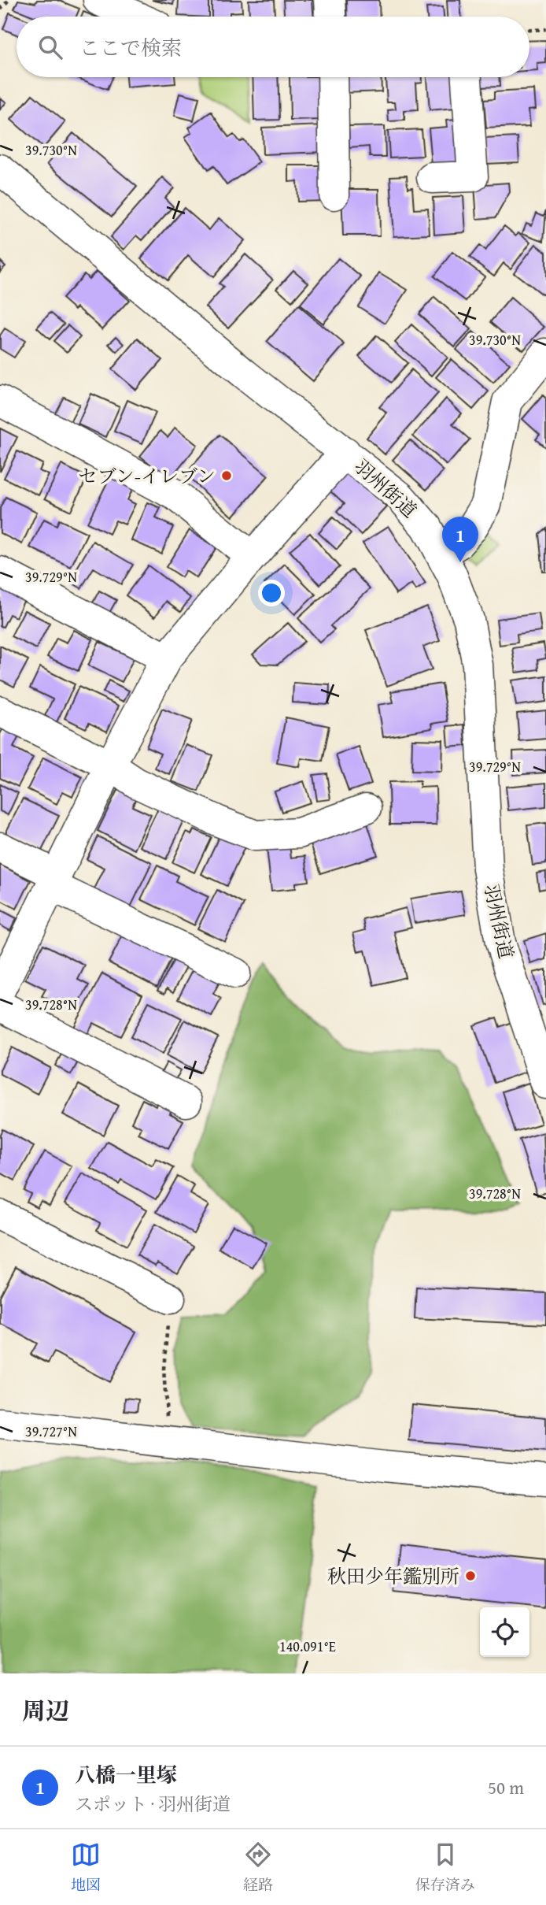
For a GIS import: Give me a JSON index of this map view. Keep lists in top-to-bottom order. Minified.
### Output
{"streets":{"street":["羽州街道"]},"places":["セブン-イレブン","秋田少年鑑別所"],"page":{"search":"ここで検索","pins":"1","heading":"周辺","list":[{"mark":"1","name":"八橋一里塚","note":"スポット · 羽州街道","value":"50 m"}],"nav":["地図","経路","保存済み"]},"coordinates":["39.730°N","39.729°N","39.728°N","39.727°N","140.091°E"]}
